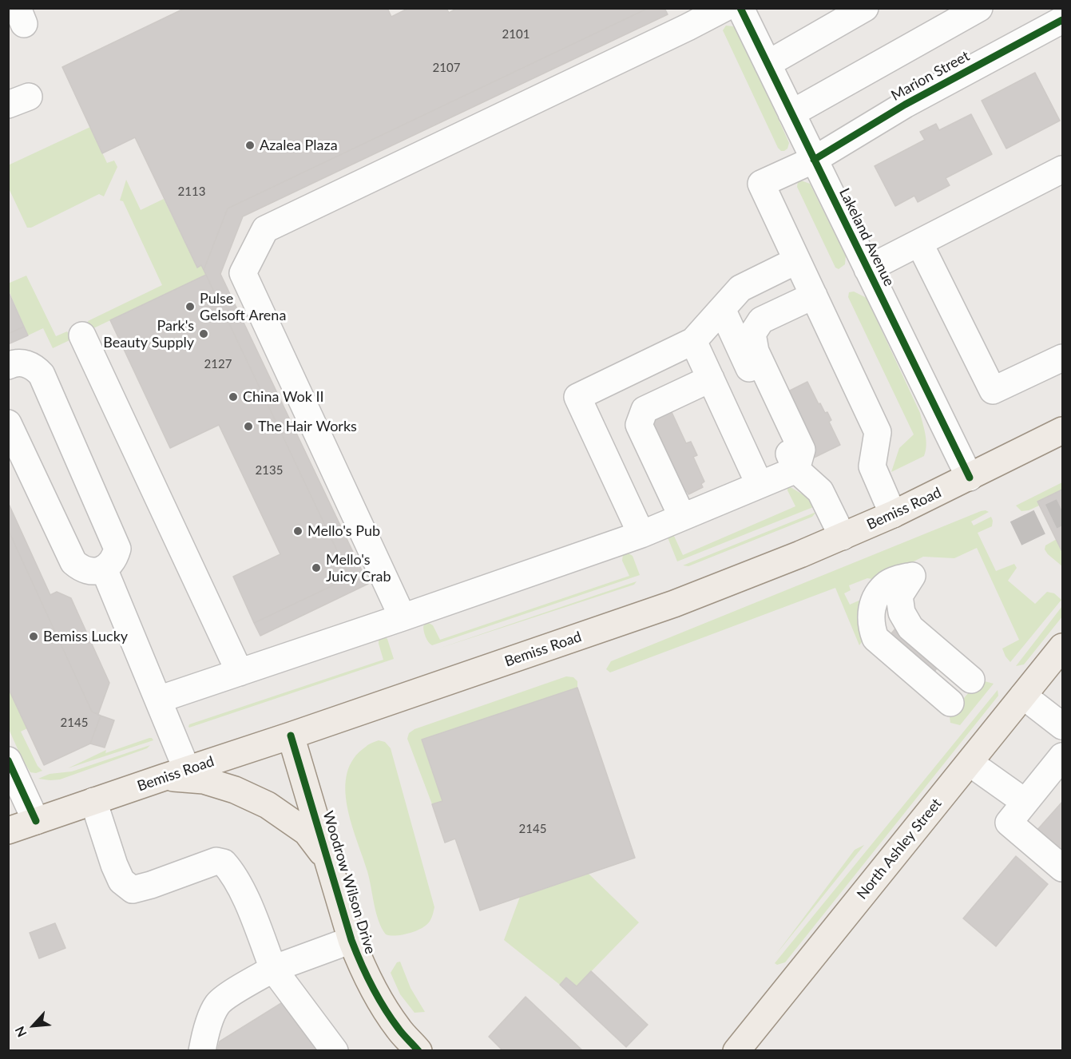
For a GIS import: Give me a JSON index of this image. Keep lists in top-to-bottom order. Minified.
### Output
{"streets":{"main road":["Bemiss Road","North Ashley Street","Woodrow Wilson Drive"],"street":["Marion Street","Lakeland Avenue"]},"crossings":[["Marion Street","Lakeland Avenue"],["Lakeland Avenue","Bemiss Road"],["Bemiss Road","Woodrow Wilson Drive"]],"places":["Azalea Plaza","Pulse Gelsoft Arena","Park's Beauty Supply","China Wok II","The Hair Works","Mello's Pub","Mello's Juicy Crab","Bemiss Lucky"],"house_numbers":["2101","2107","2113","2127","2135","2145","2145"],"north":"bottom left"}
